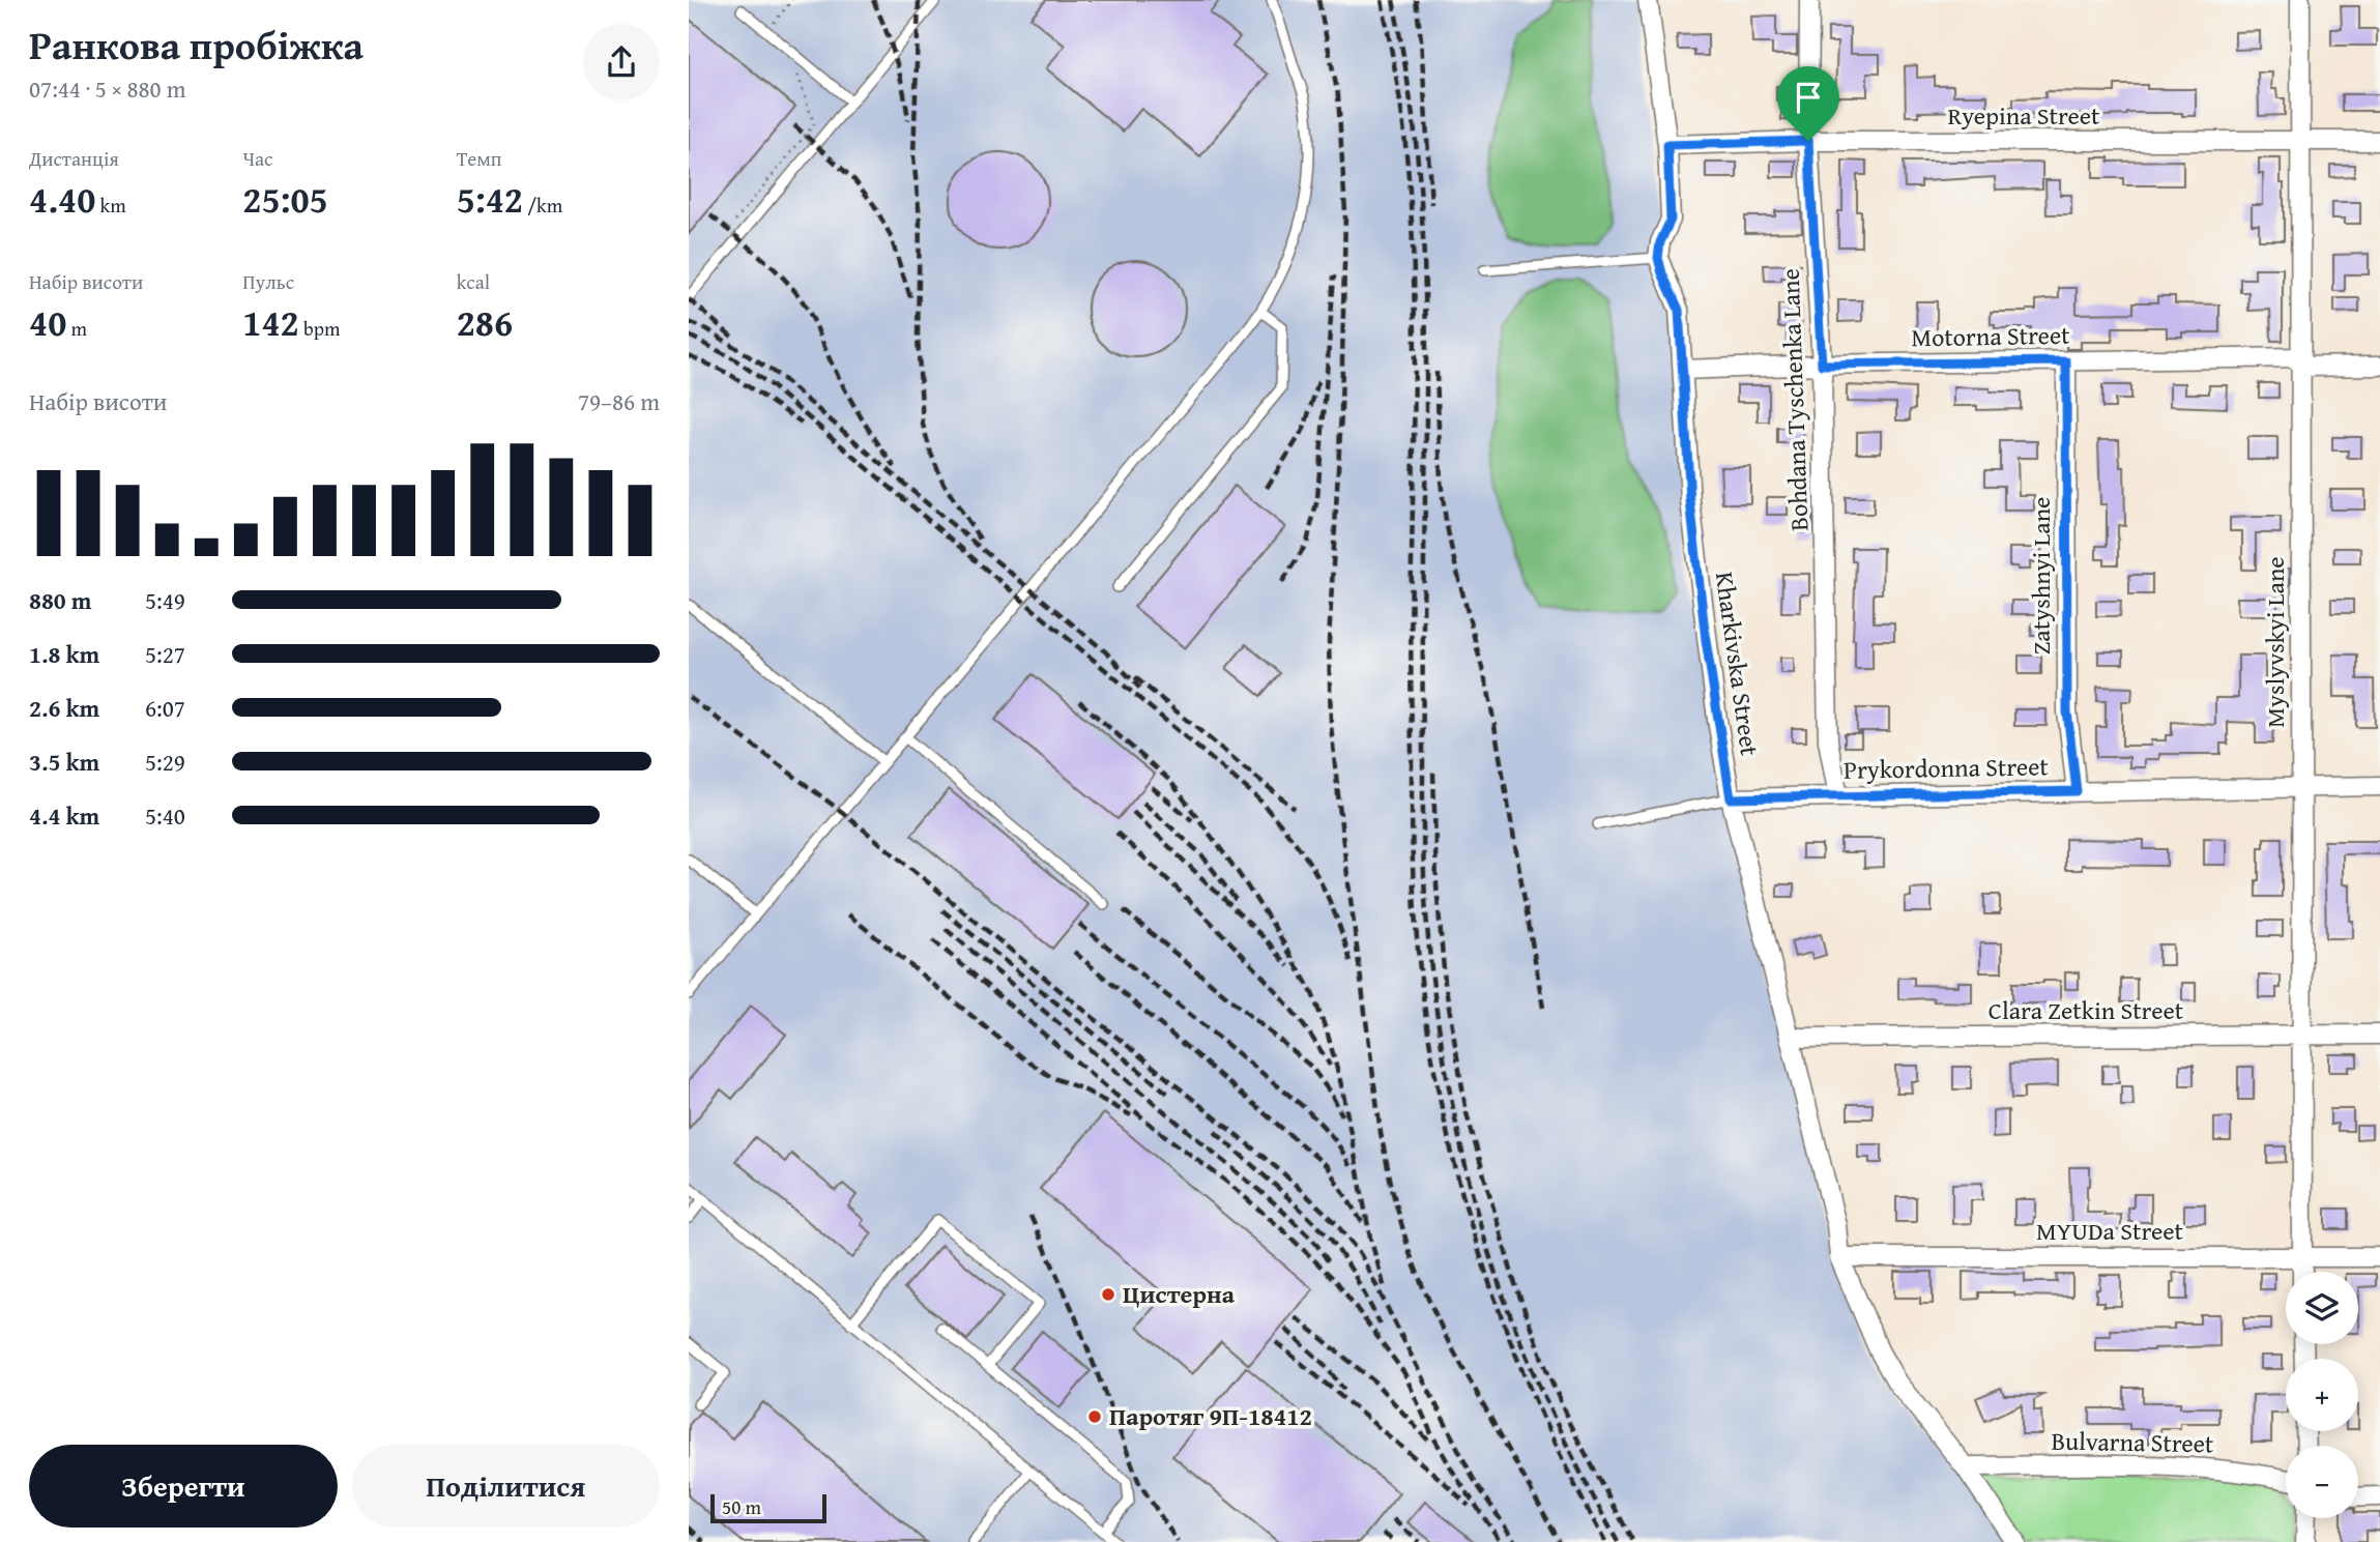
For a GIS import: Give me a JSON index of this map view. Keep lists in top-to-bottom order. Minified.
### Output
{"streets":{"street":["Ryepina Street","Motorna Street","Bohdana Tyschenka Lane","Zatyshnyi Lane","Myslyvskyi Lane","Kharkivska Street","Prykordonna Street","Clara Zetkin Street","MYUDa Street","Bulvarna Street"]},"crossings":[["Ryepina Street","Bohdana Tyschenka Lane"],["Ryepina Street","Myslyvskyi Lane"],["Motorna Street","Bohdana Tyschenka Lane"],["Motorna Street","Zatyshnyi Lane"],["Motorna Street","Myslyvskyi Lane"],["Motorna Street","Kharkivska Street"],["Bohdana Tyschenka Lane","Prykordonna Street"],["Zatyshnyi Lane","Prykordonna Street"],["Myslyvskyi Lane","Prykordonna Street"],["Myslyvskyi Lane","Clara Zetkin Street"],["Myslyvskyi Lane","MYUDa Street"],["Kharkivska Street","Prykordonna Street"],["Kharkivska Street","Clara Zetkin Street"],["Kharkivska Street","MYUDa Street"],["Kharkivska Street","Bulvarna Street"]],"places":["Цистерна","Паротяг 9П-18412"],"scale_bar":"50 m","page":{"heading":["Ранкова пробіжка","07:44 · 5 × 880 m"],"stats":[["Дистанція","4.40 km"],["Час","25:05"],["Темп","5:42 /km"],["Набір висоти","40 m"],["Пульс","142 bpm"],["kcal","286"]],"chart":["Набір висоти","79–86 m"],"list":[{"name":"880 m","note":"5:49"},{"name":"1.8 km","note":"5:27"},{"name":"2.6 km","note":"6:07"},{"name":"3.5 km","note":"5:29"},{"name":"4.4 km","note":"5:40"}],"map_buttons":["+","−"],"buttons":["Зберегти","Поділитися"],"scale":"50 m"}}
